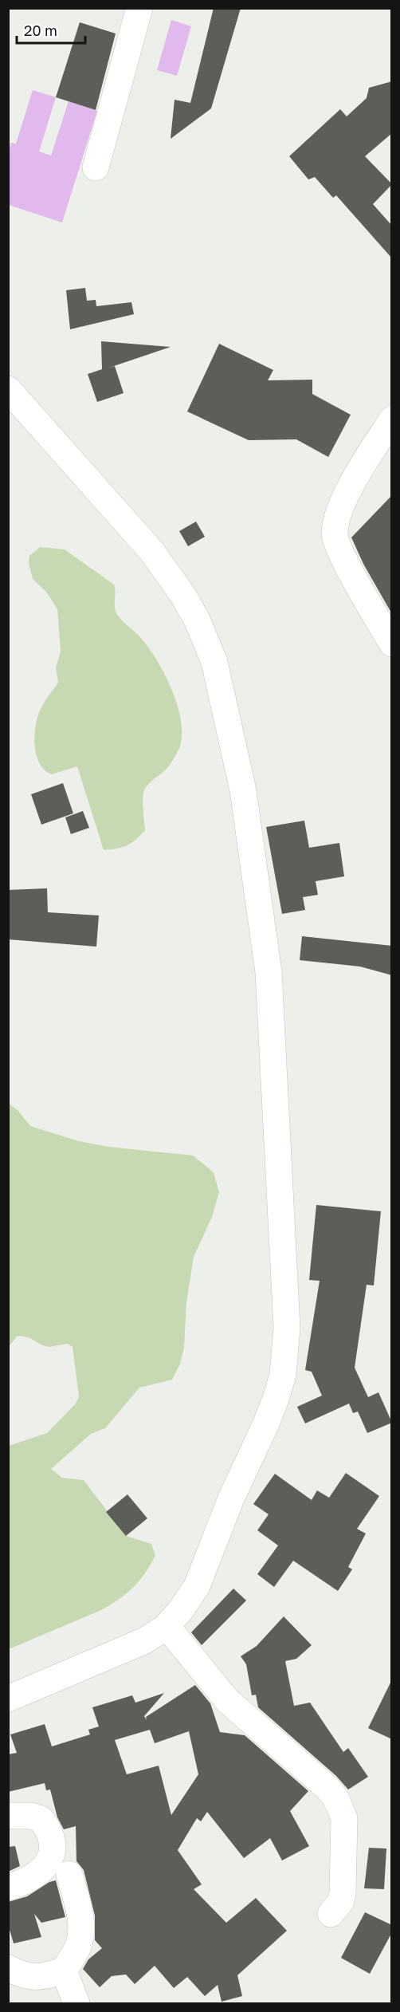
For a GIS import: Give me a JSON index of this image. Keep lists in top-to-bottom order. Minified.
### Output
{"scale_bar":"20 m"}
